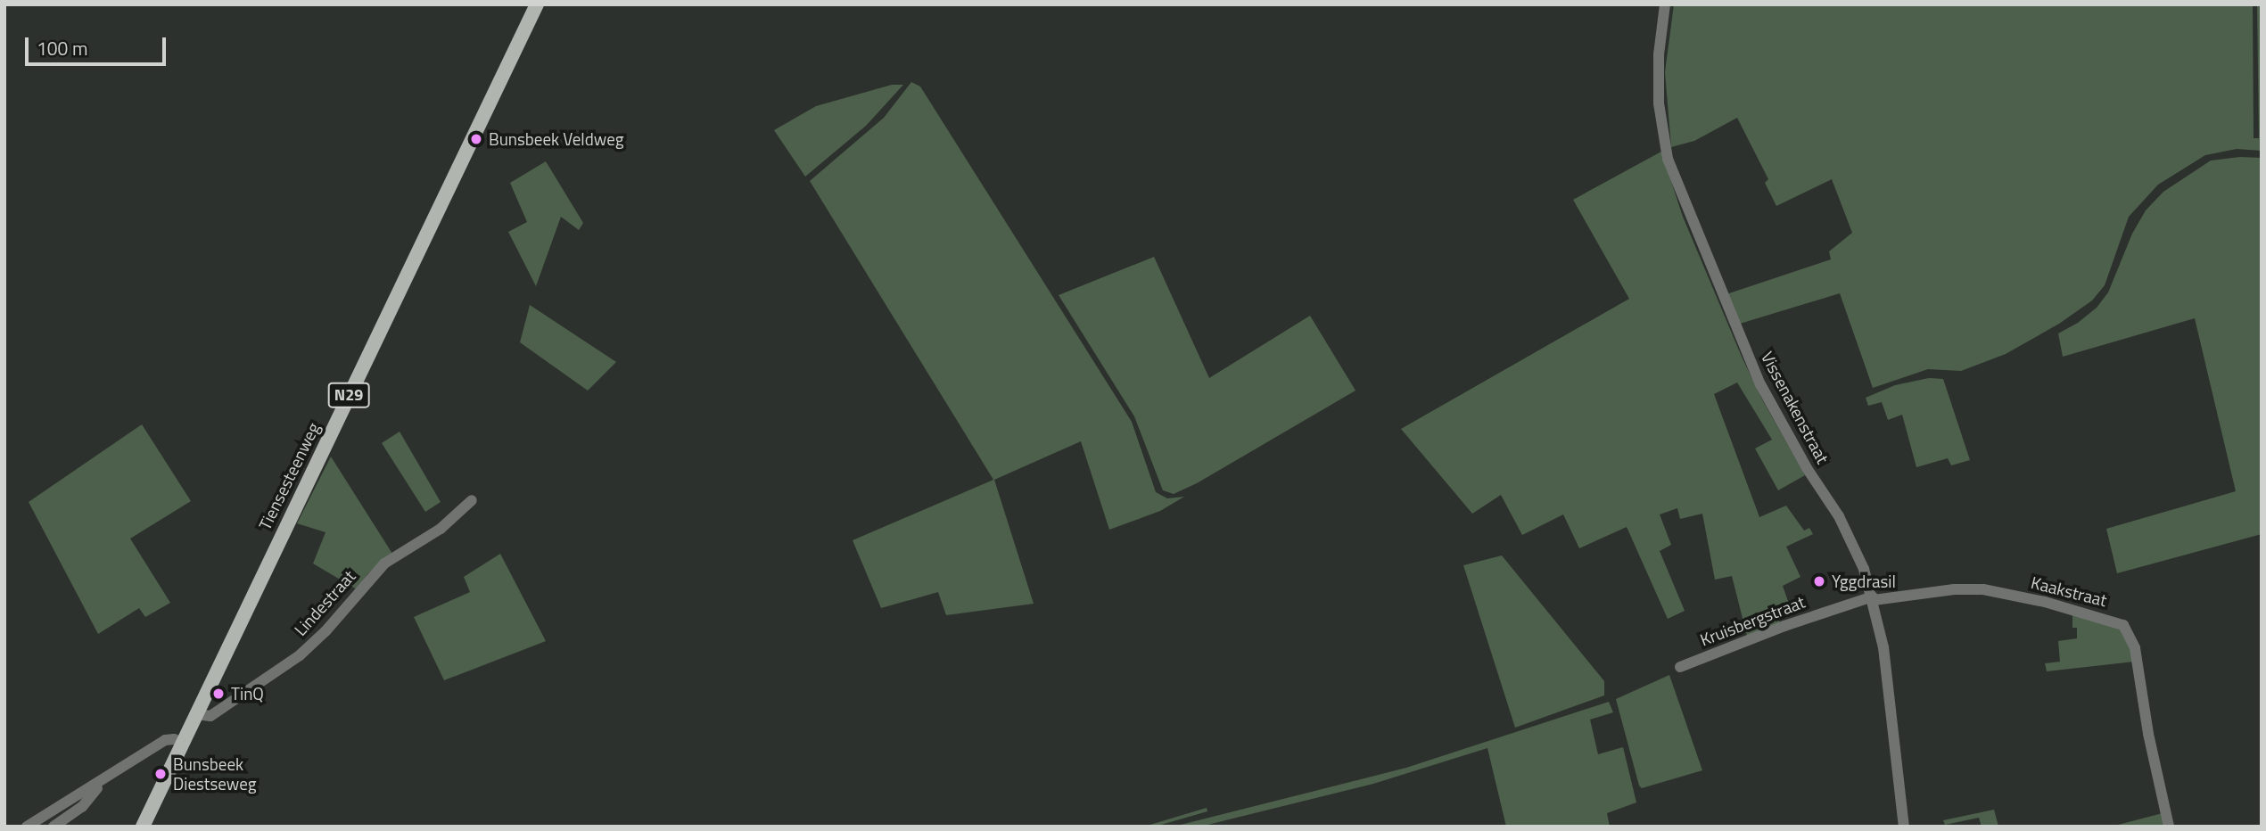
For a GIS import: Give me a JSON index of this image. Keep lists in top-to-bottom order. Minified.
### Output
{"streets":{"main road":["N29","Tiensesteenweg"],"street":["Vissenakenstraat","Kaakstraat","Lindestraat","Kruisbergstraat"]},"crossings":[["Vissenakenstraat","Kaakstraat"],["Vissenakenstraat","Kruisbergstraat"],["Tiensesteenweg","Lindestraat"],["Kaakstraat","Kruisbergstraat"]],"places":["Bunsbeek Veldweg","Yggdrasil","TinQ","Bunsbeek Diestseweg"],"scale_bar":"100 m"}
